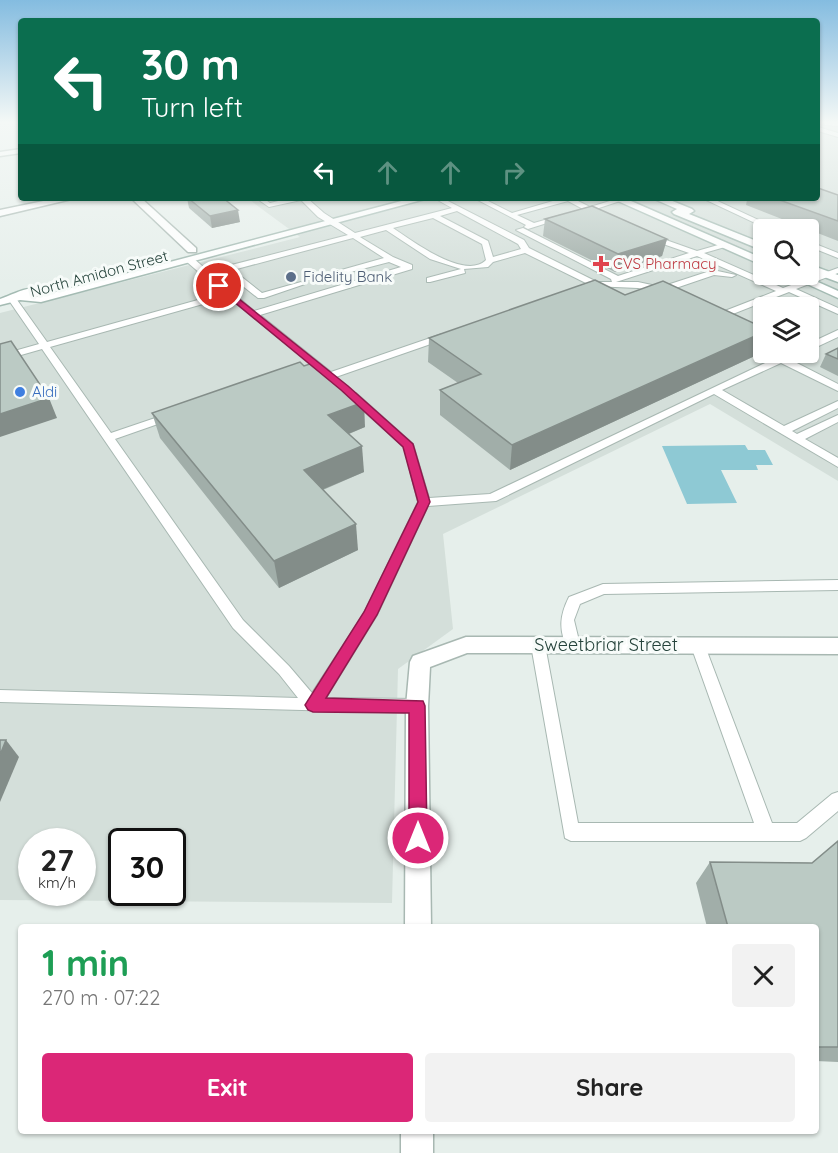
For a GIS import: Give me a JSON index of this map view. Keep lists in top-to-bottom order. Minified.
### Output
{"streets":{"main road":["North Amidon Street","Sweetbriar Street"]},"places":{"health":["CVS Pharmacy"],"other":["Fidelity Bank","Aldi"]},"page":{"turn":["30 m","Turn left"],"speed":"27 km/h","limit":"30","heading":["1 min","270 m · 07:22"],"buttons":["Exit","Share"]}}
